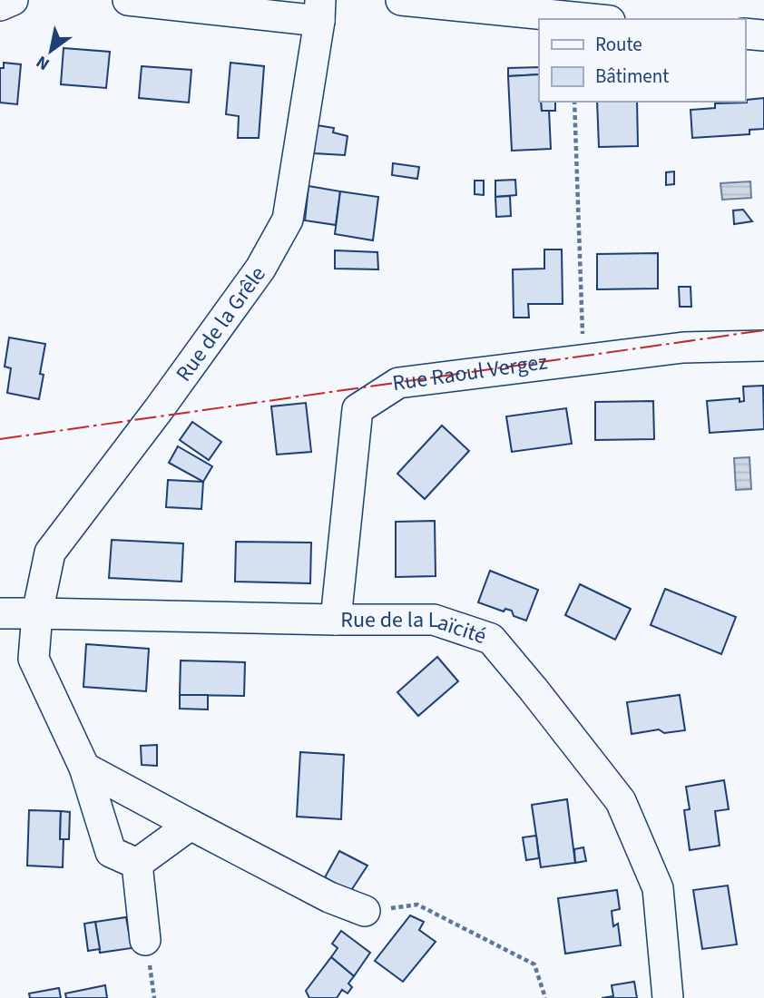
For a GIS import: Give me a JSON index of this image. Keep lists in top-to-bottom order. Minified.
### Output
{"streets":{"street":["Rue de la Grêle","Rue Raoul Vergez","Rue de la Laïcité"]},"crossings":[["Rue de la Grêle","Rue de la Laïcité"],["Rue Raoul Vergez","Rue de la Laïcité"]],"legend":["Route","Bâtiment"],"north":"bottom left"}
